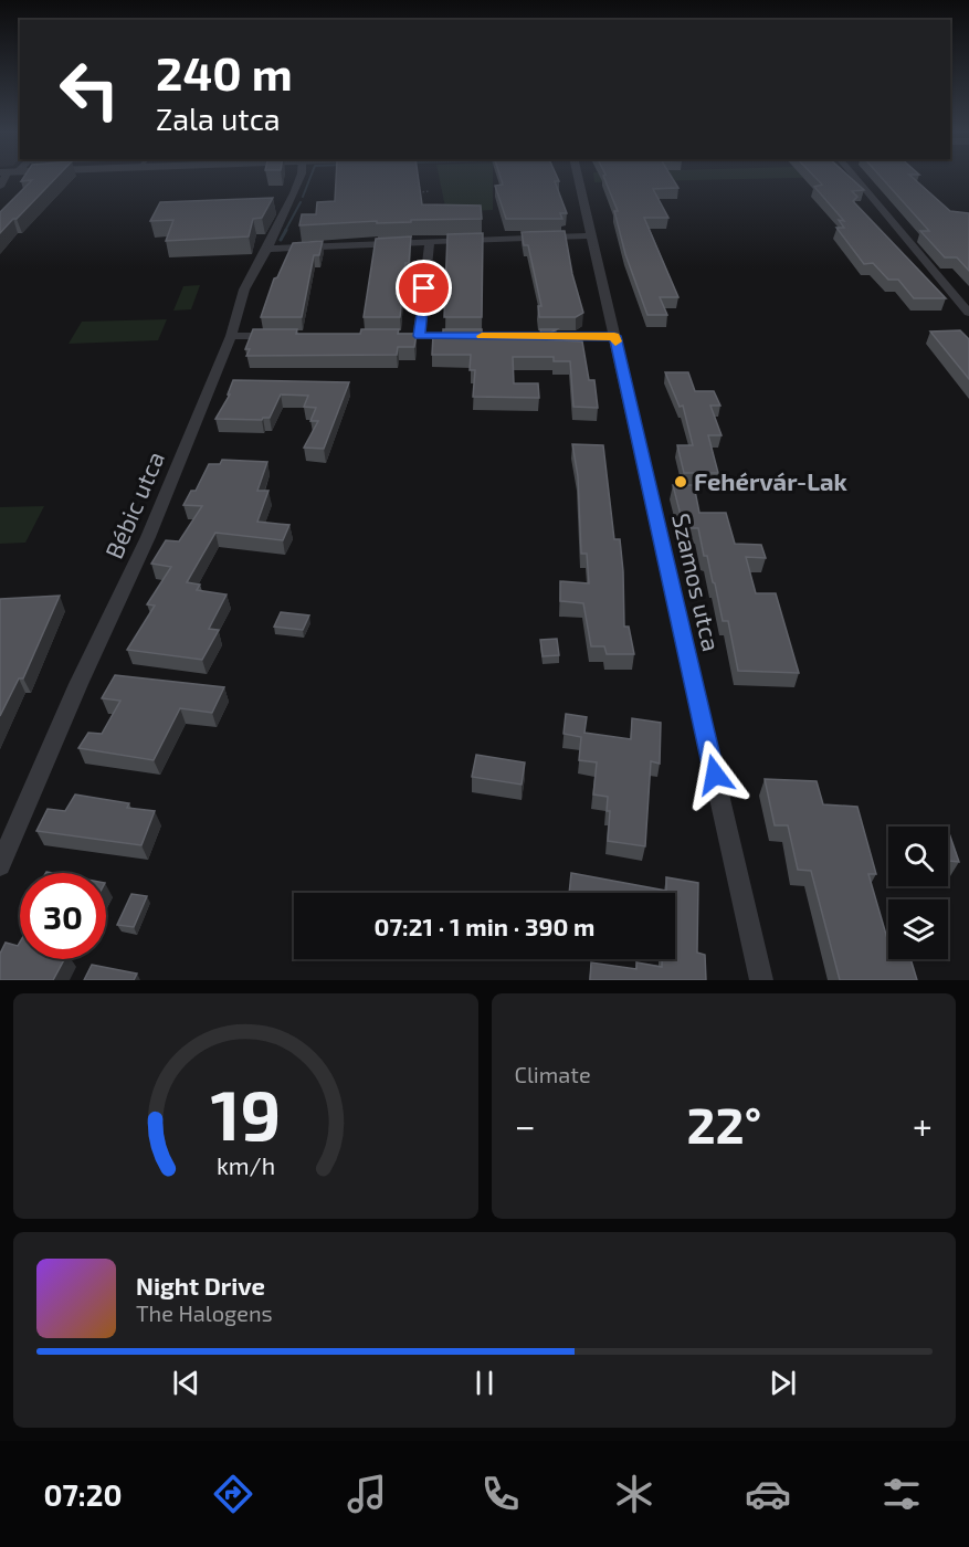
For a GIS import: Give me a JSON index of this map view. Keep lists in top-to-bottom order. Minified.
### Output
{"streets":{"street":["Bébic utca","Szamos utca"]},"places":["Fehérvár-Lak"],"page":{"turn":["240 m","Zala utca"],"limit":"30","trip":"07:21 · 1 min · 390 m","tile":"Climate","heat":["−","22°","+"],"song":["Night Drive","The Halogens"],"tabs":"07:20","gauge":["19","km/h"]}}
